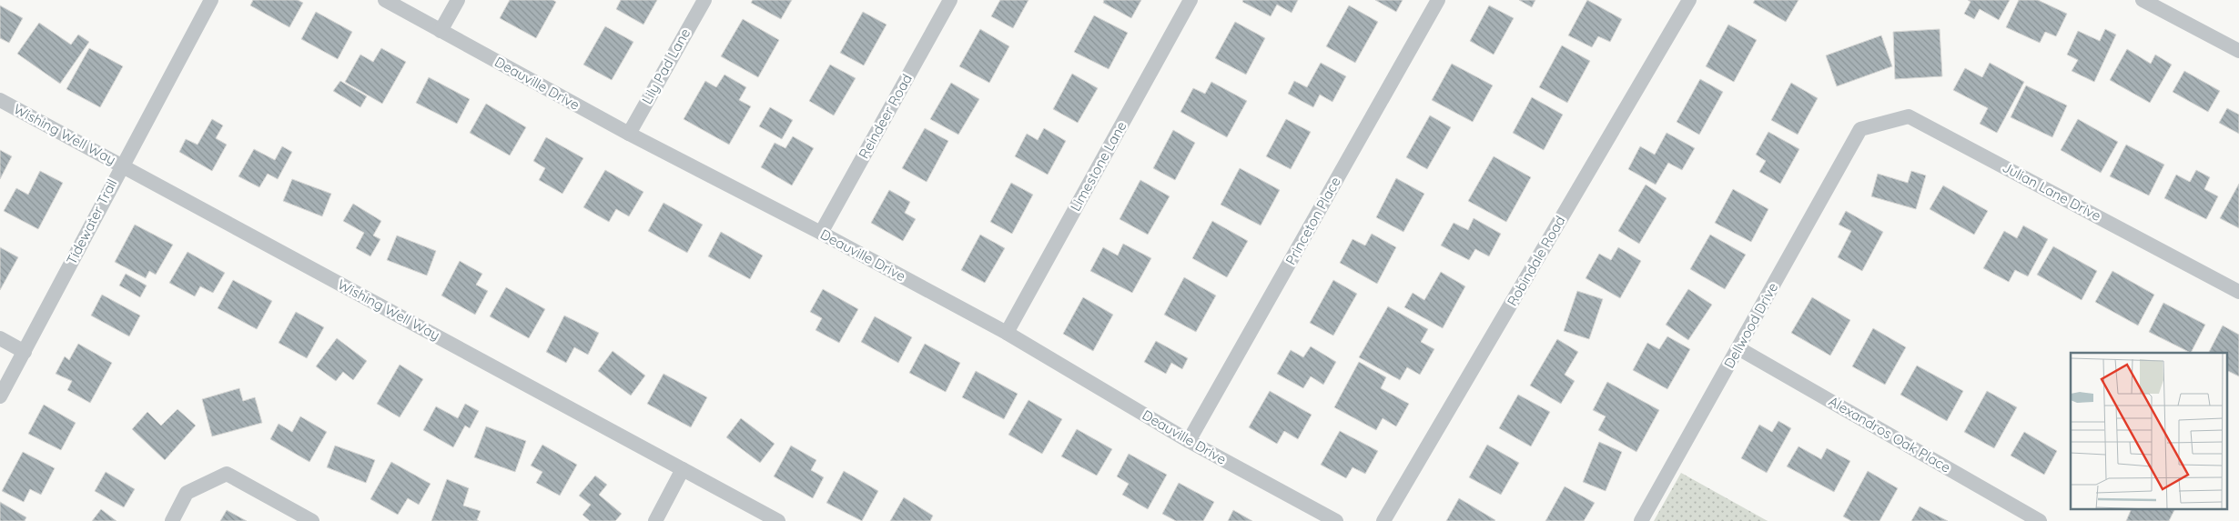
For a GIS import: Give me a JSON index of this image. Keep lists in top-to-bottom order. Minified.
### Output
{"streets":{"street":["Lily Pad Lane","Deauville Drive","Reindeer Road","Wishing Well Way","Limestone Lane","Julian Lane Drive","Princeton Place","Tidewater Trail","Robindale Road","Dellwood Drive","Alexandros Oak Place"]},"crossings":[["Lily Pad Lane","Deauville Drive"],["Deauville Drive","Reindeer Road"],["Deauville Drive","Limestone Lane"],["Deauville Drive","Princeton Place"],["Wishing Well Way","Tidewater Trail"],["Julian Lane Drive","Dellwood Drive"],["Dellwood Drive","Alexandros Oak Place"]]}
